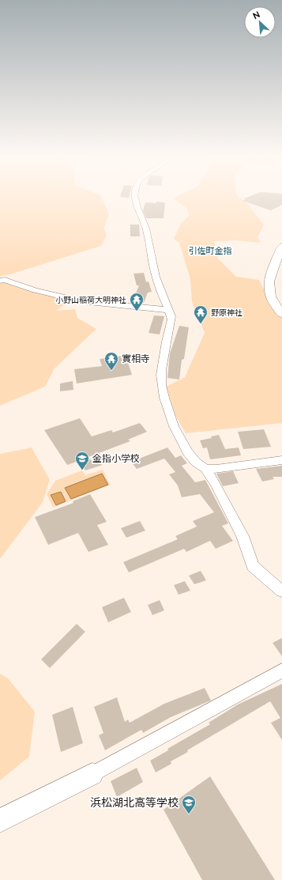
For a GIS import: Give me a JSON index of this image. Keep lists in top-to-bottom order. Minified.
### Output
{"districts":["引佐町金指"],"places":{"temple":["小野山稲荷大明神社","野原神社","實相寺"],"school or university":["金指小学校","浜松湖北高等学校"]},"north":"top left"}
